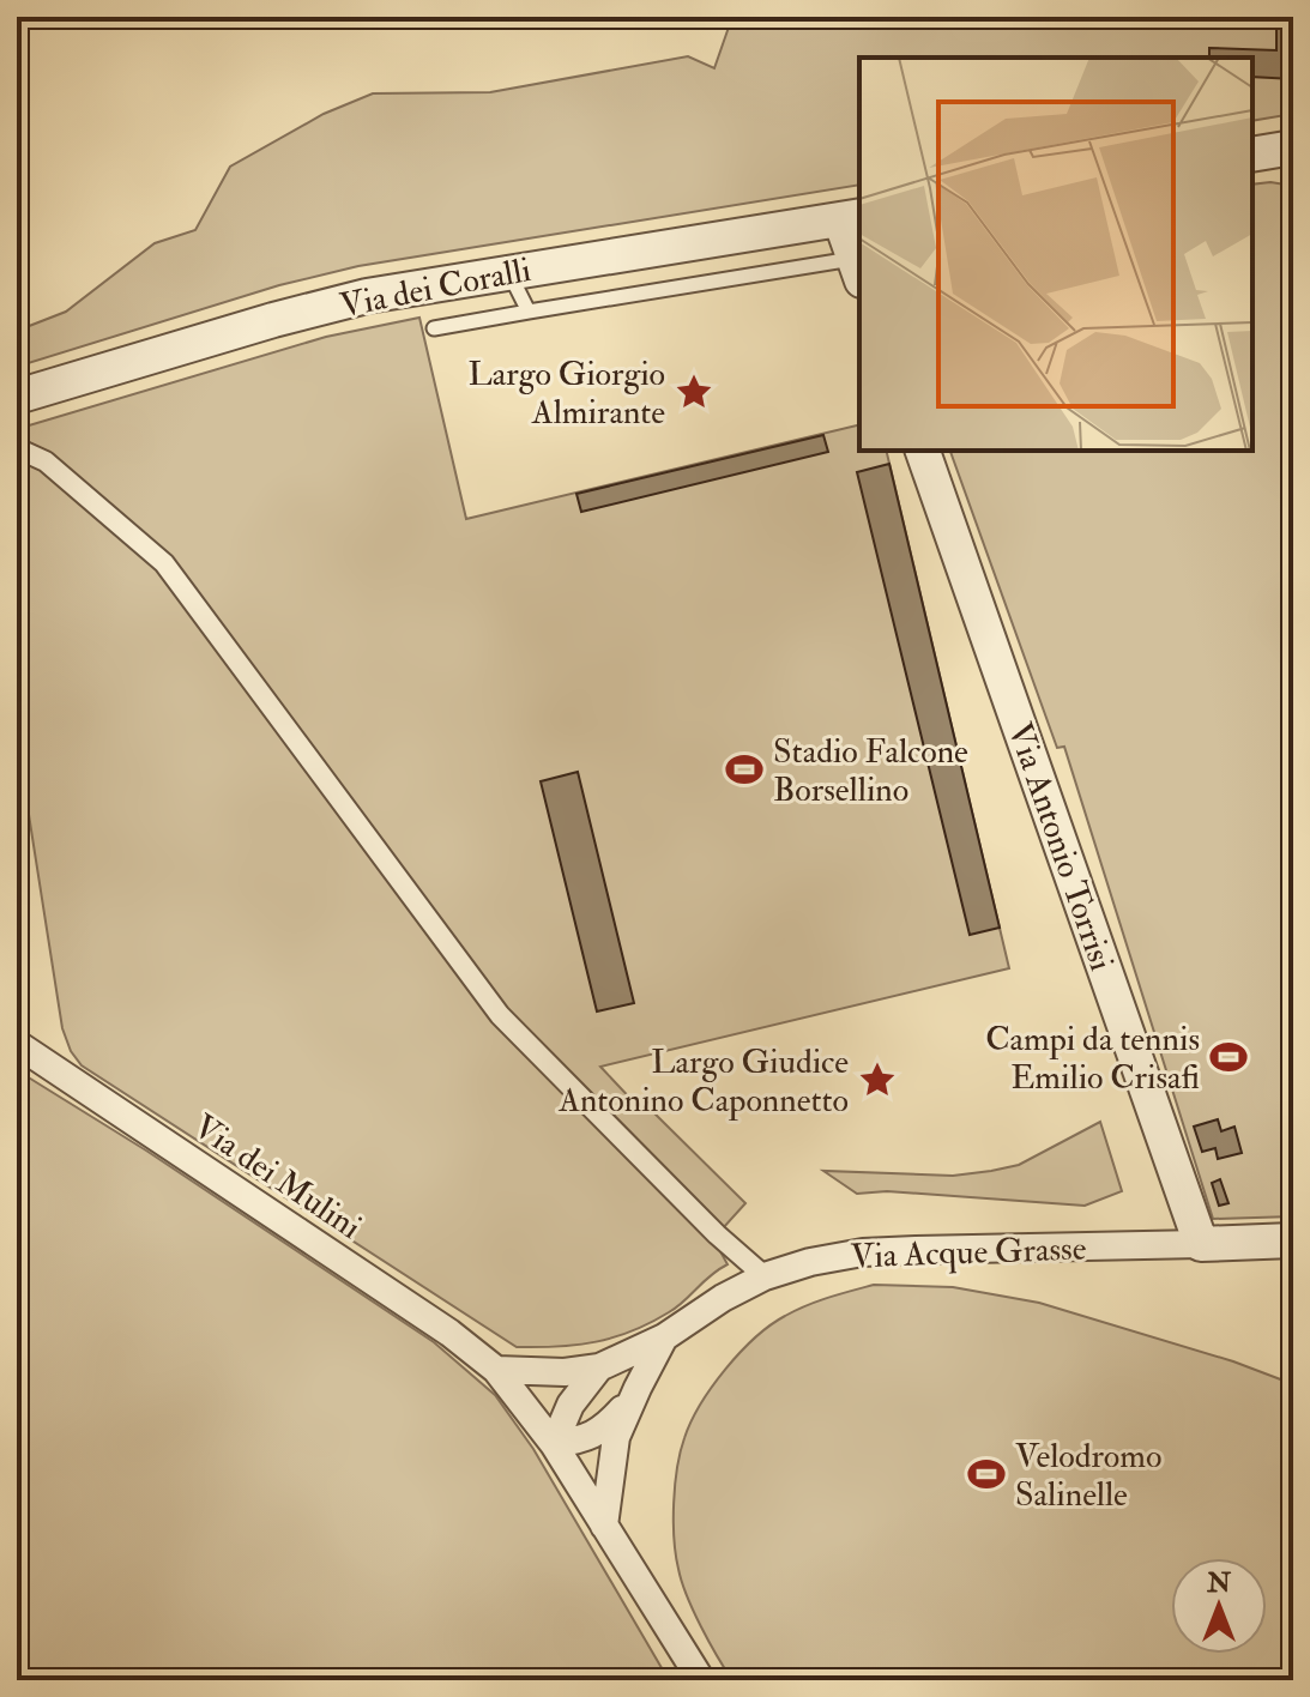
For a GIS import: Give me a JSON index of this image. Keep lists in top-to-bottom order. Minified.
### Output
{"streets":{"street":["Via dei Coralli","Via Antonio Torrisi","Via dei Mulini","Via Acque Grasse"]},"crossings":[["Via Antonio Torrisi","Via Acque Grasse"]],"places":{"place":["Largo Giorgio Almirante","Largo Giudice Antonino Caponnetto"],"sports":["Stadio Falcone Borsellino","Campi da tennis Emilio Crisafi","Velodromo Salinelle"]},"north":"top"}
